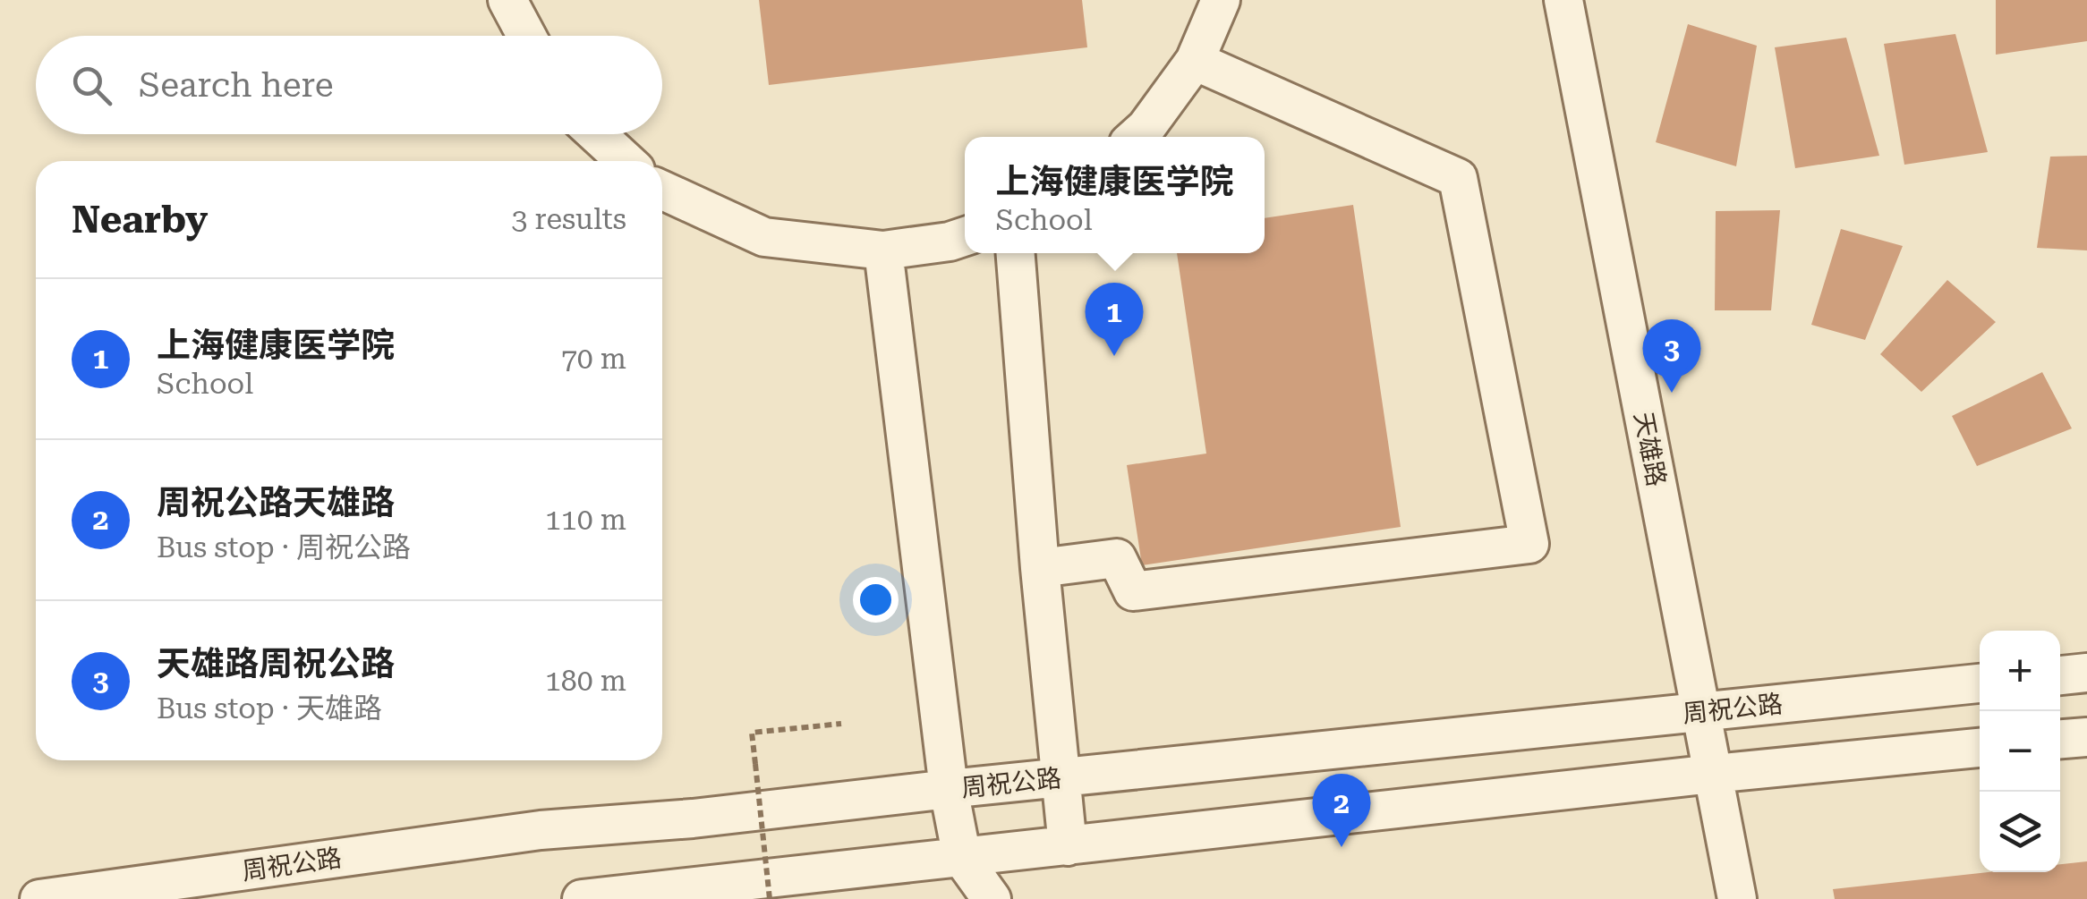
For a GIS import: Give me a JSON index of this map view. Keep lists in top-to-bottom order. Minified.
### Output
{"streets":{"street":["天雄路","周祝公路"]},"crossings":[["天雄路","周祝公路"]],"page":{"search":"Search here","popup":["上海健康医学院","School"],"heading":["Nearby","3 results"],"list":[{"mark":"1","name":"上海健康医学院","note":"School","value":"70 m"},{"mark":"2","name":"周祝公路天雄路","note":"Bus stop · 周祝公路","value":"110 m"},{"mark":"3","name":"天雄路周祝公路","note":"Bus stop · 天雄路","value":"180 m"}],"pins":["1","3","2"],"map_buttons":["+","−"]}}
